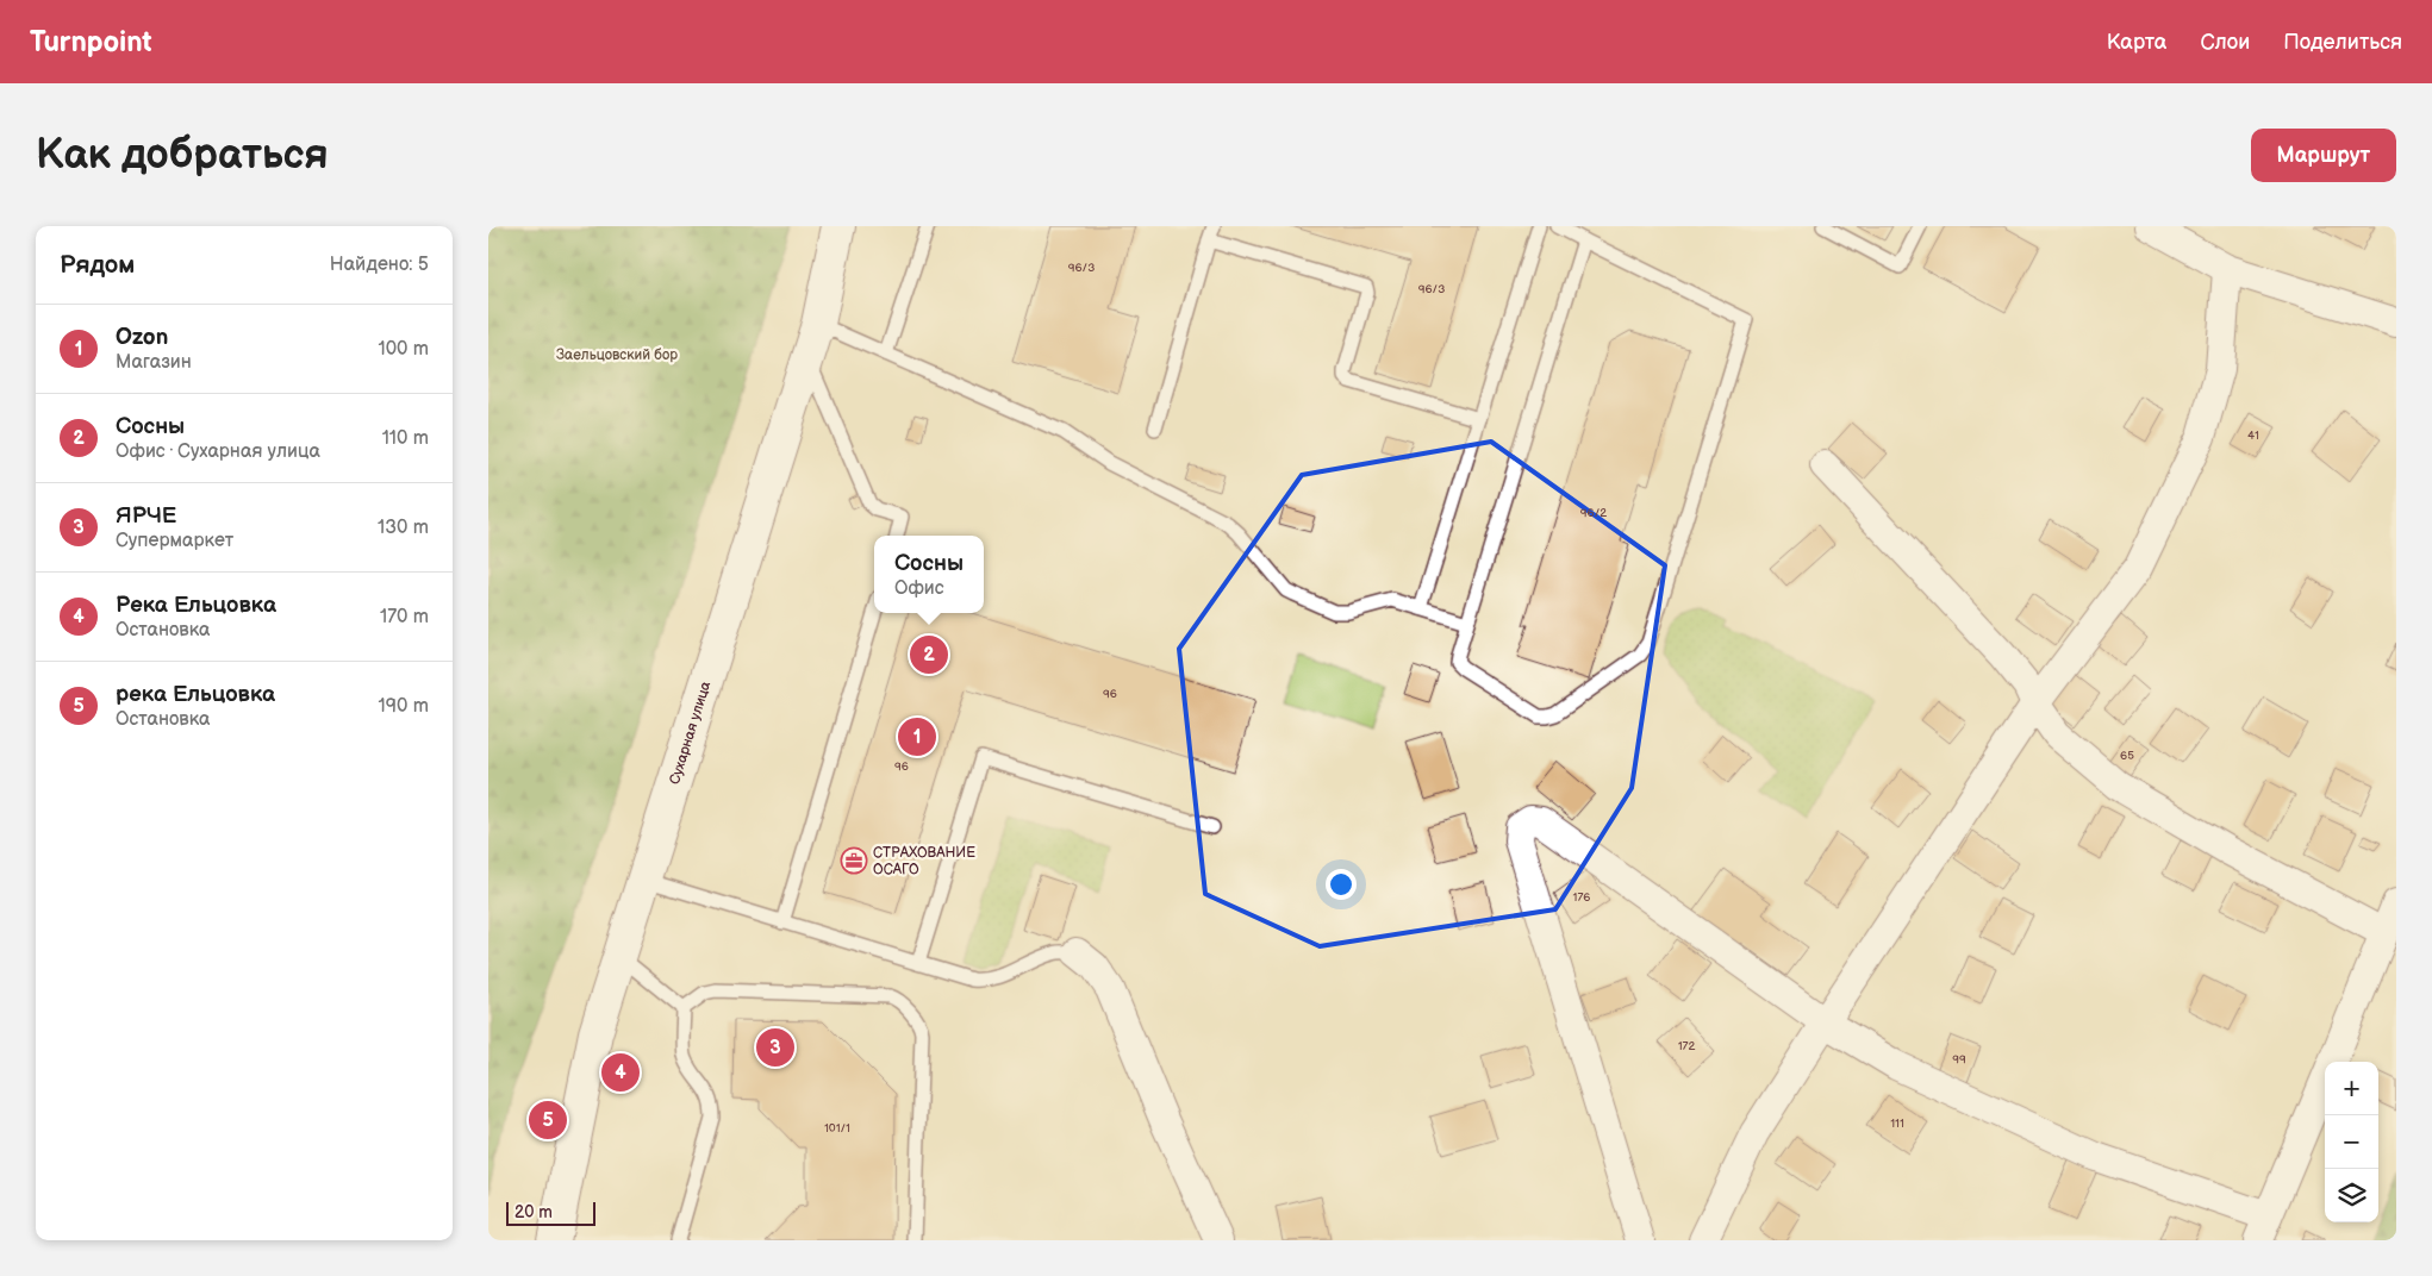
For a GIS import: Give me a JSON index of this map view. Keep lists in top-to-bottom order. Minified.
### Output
{"streets":{"street":["Сухарная улица"]},"parks":["Заельцовский бор"],"places":{"office":["СТРАХОВАНИЕ ОСАГО"]},"house_numbers":["96/3","96/3","41","96/2","96","65","96","176","172","99","111","101/1"],"scale_bar":"20 m","page":{"header":"Turnpoint","nav":["Карта","Слои","Поделиться"],"buttons":"Маршрут","title":"Как добраться","heading":["Рядом","Найдено: 5"],"list":[{"mark":"1","name":"Ozon","note":"Магазин","value":"100 m"},{"mark":"2","name":"Сосны","note":"Офис · Сухарная улица","value":"110 m"},{"mark":"3","name":"ЯРЧЕ","note":"Супермаркет","value":"130 m"},{"mark":"4","name":"Река Ельцовка","note":"Остановка","value":"170 m"},{"mark":"5","name":"река Ельцовка","note":"Остановка","value":"190 m"}],"popup":["Сосны","Офис"],"pins":["2","1","3","4","5"],"map_buttons":["+","−"],"scale":"20 m"}}
